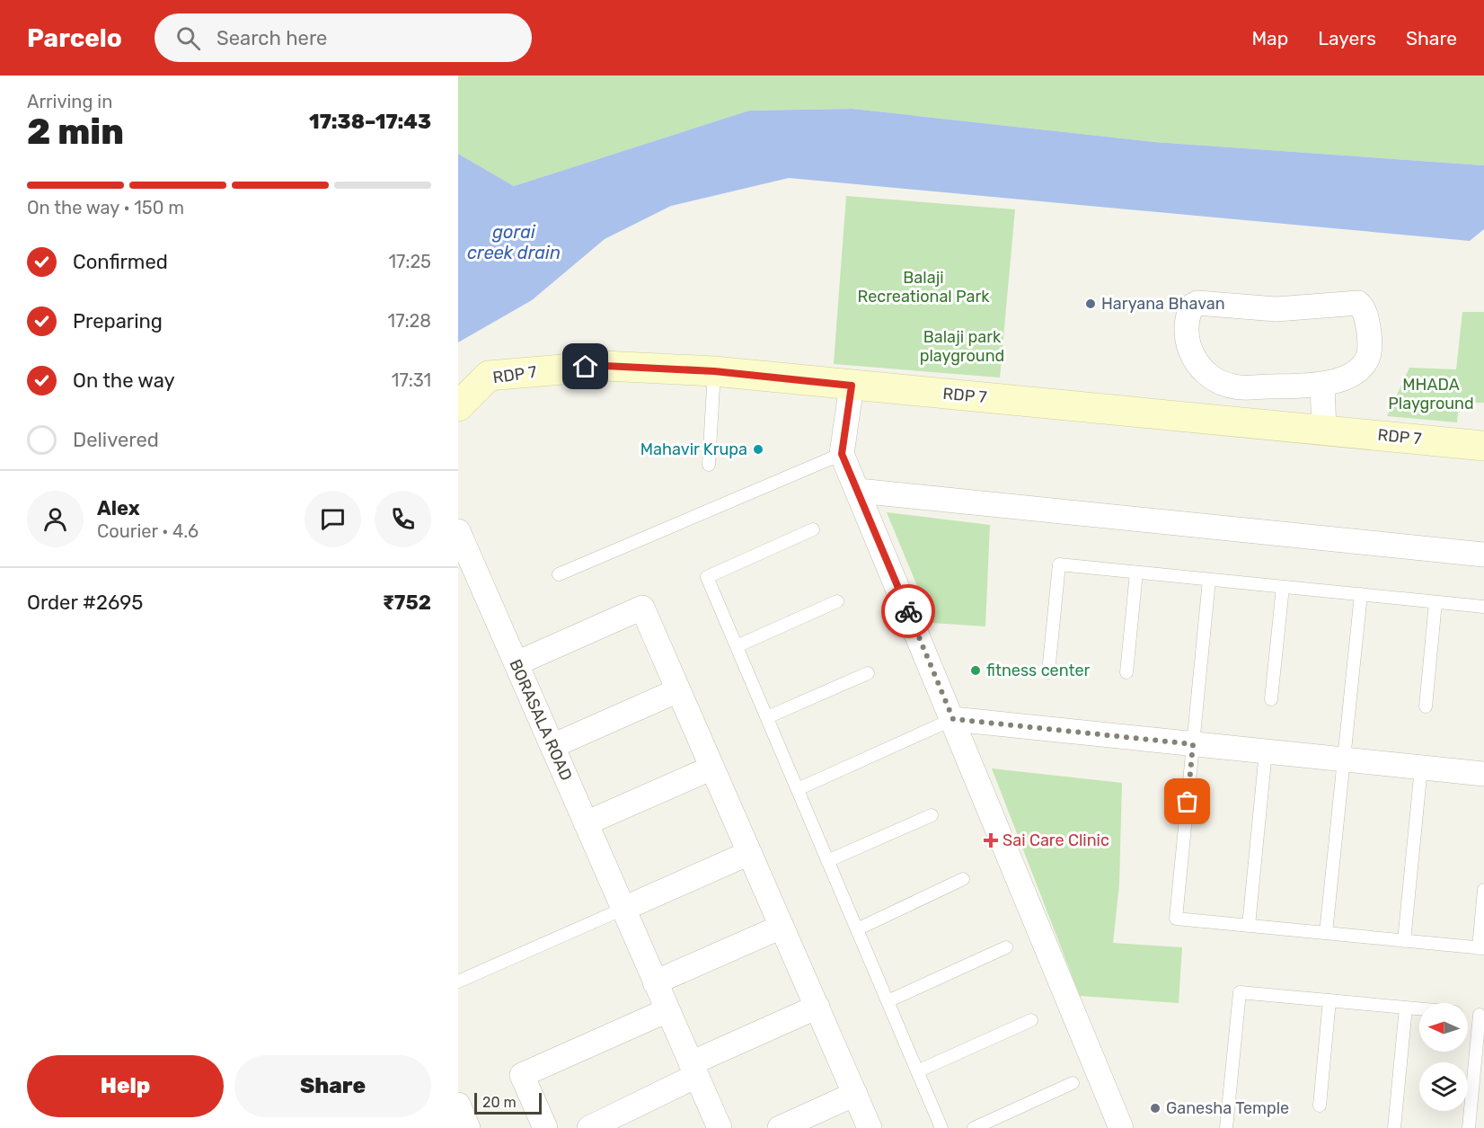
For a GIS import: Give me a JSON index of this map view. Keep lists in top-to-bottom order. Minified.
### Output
{"streets":{"street":["RDP 7","BORASALA ROAD"]},"water":["gorai creek drain"],"parks":["Balaji Recreational Park","Balaji park playground","MHADA Playground"],"places":{"other":["Haryana Bhavan","Mahavir Krupa","fitness center","Ganesha Temple"],"health":["Sai Care Clinic"]},"scale_bar":"20 m","north":"left","page":{"header":"Parcelo","search":"Search here","nav":["Map","Layers","Share"],"heading":["2 min","Arriving in","17:38–17:43"],"panel":["Alex","Courier · 4.6","Order #2695","₹752"],"bar":"On the way · 150 m","list":[["Confirmed","17:25"],["Preparing","17:28"],["On the way","17:31"],"Delivered"],"buttons":["Help","Share"],"scale":"20 m"}}
